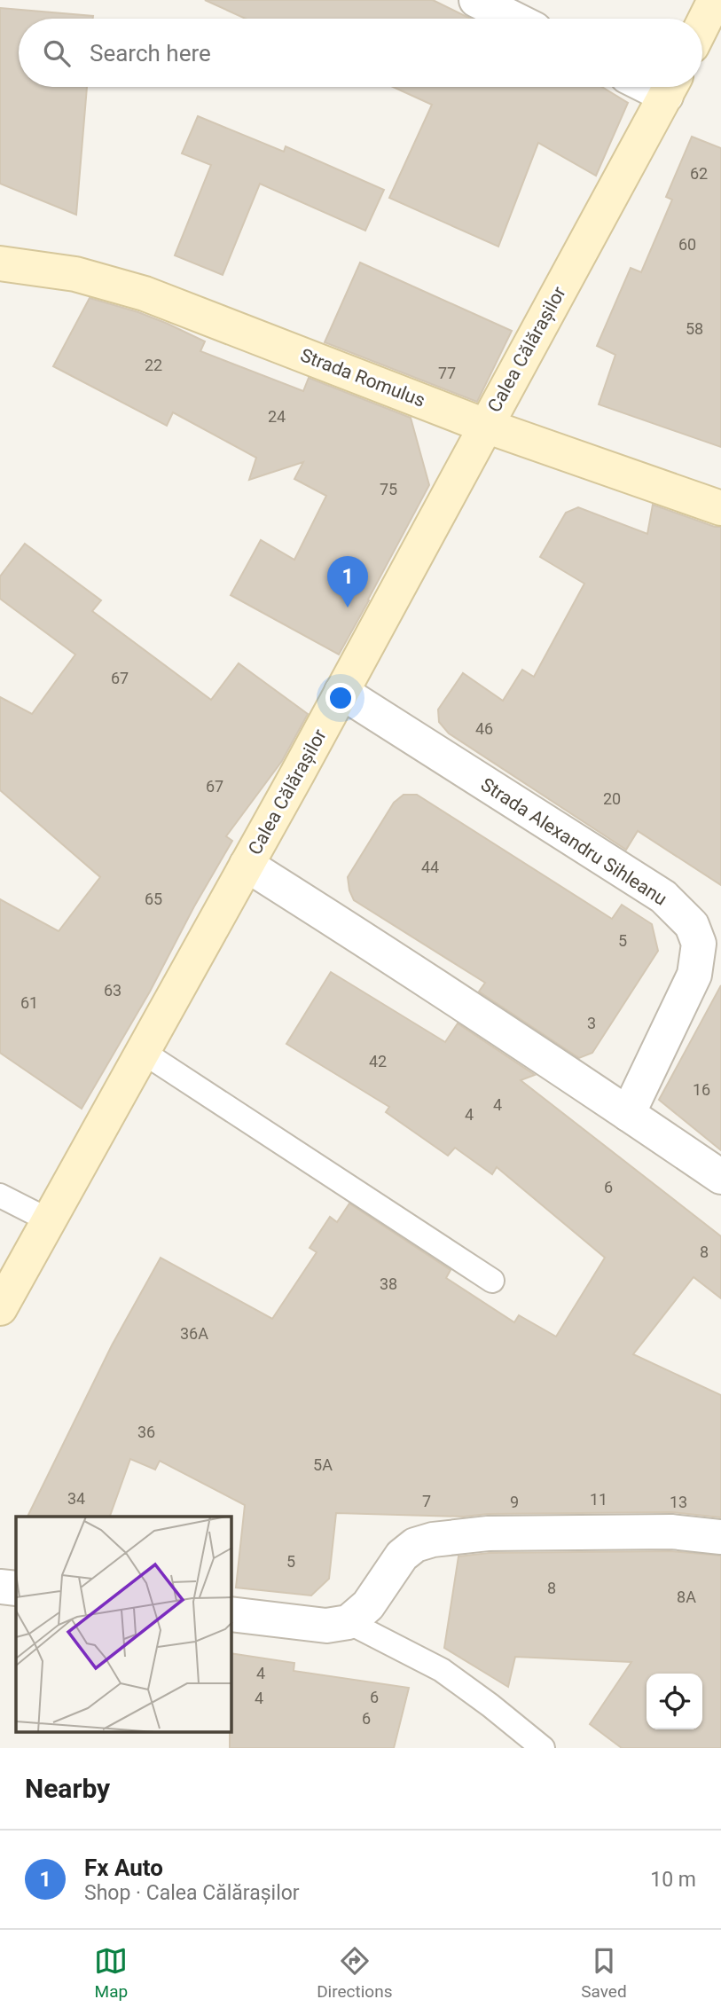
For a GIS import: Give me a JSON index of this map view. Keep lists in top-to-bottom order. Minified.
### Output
{"streets":{"main road":["Calea Călărașilor","Strada Romulus"],"street":["Strada Alexandru Sihleanu"]},"crossings":[["Calea Călărașilor","Strada Romulus"],["Calea Călărașilor","Strada Alexandru Sihleanu"]],"house_numbers":["62","60","58","22","77","24","75","67","46","67","20","44","65","5","63","61","3","42","16","4","4","6","8","38","36A","36","5A","34","11","7","9","13","5","8","8A","4","6","4","6"],"page":{"search":"Search here","pins":"1","heading":"Nearby","list":[{"mark":"1","name":"Fx Auto","note":"Shop · Calea Călărașilor","value":"10 m"}],"nav":["Map","Directions","Saved"]}}
